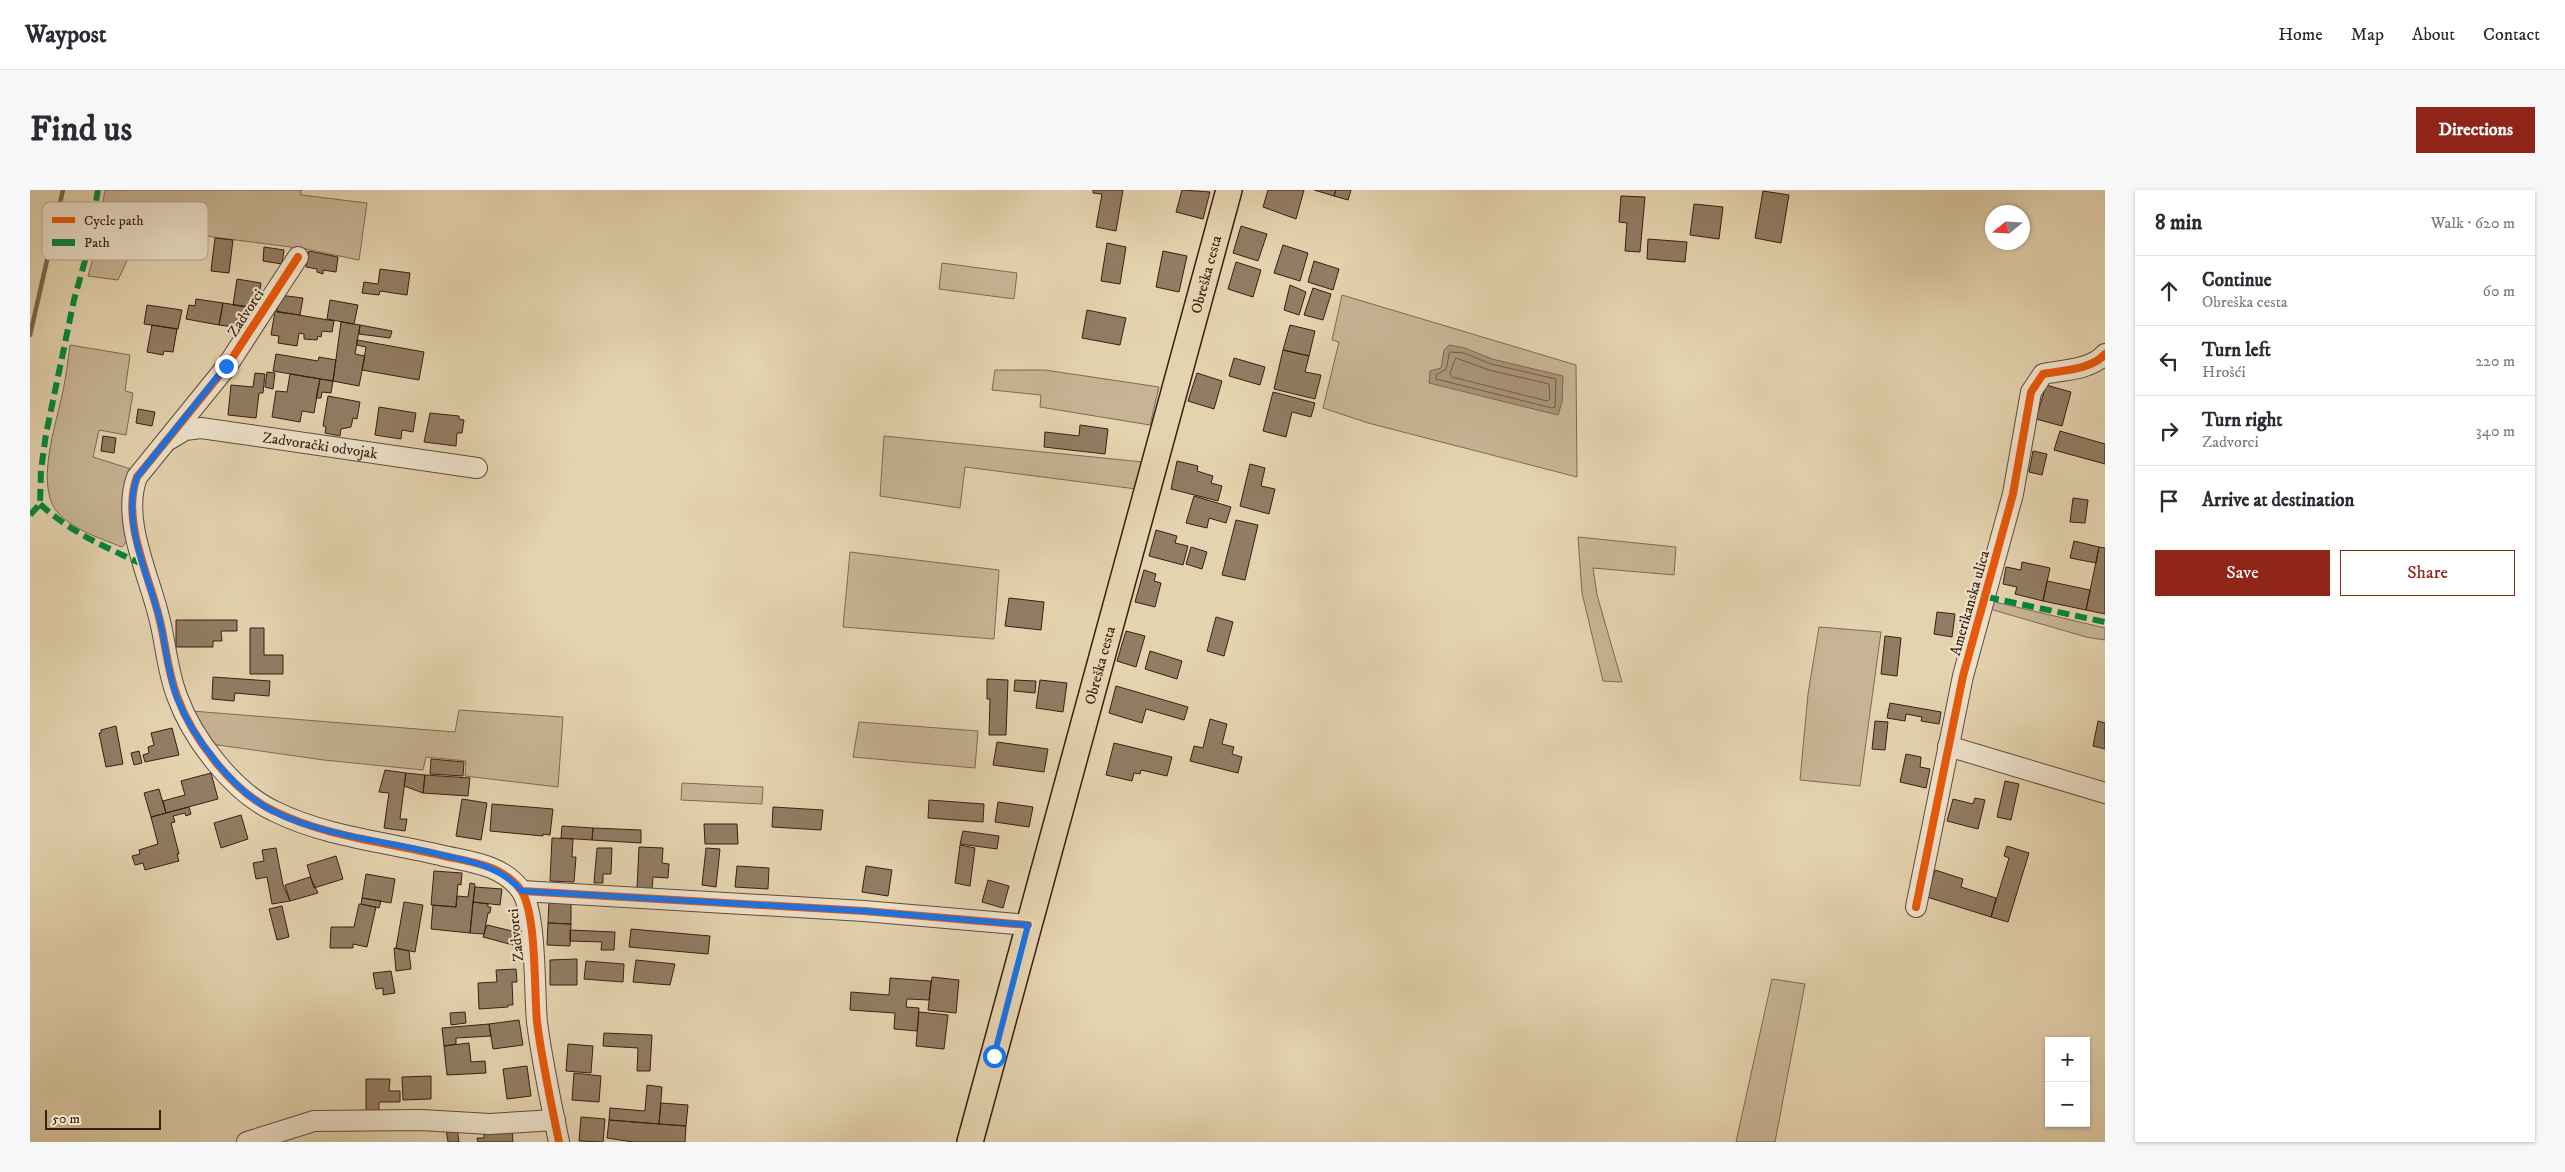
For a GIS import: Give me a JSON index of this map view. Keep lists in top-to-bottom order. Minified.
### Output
{"streets":{"main road":["Obreška cesta"],"street":["Zadvorci","Zadvorački odvojak","Amerikanska ulica"]},"crossings":[["Zadvorci","Zadvorački odvojak"]],"legend":["Cycle path","Path"],"scale_bar":"50 m","north":"left","page":{"header":"Waypost","nav":["Home","Map","About","Contact"],"buttons":["Directions",["Save","Share"]],"title":"Find us","heading":["8 min","Walk · 620 m"],"list":[["Continue","Obreška cesta","60 m"],["Turn left","Hrošći","220 m"],["Turn right","Zadvorci","340 m"],"Arrive at destination"],"map_buttons":["+","−"],"scale":"50 m"}}
